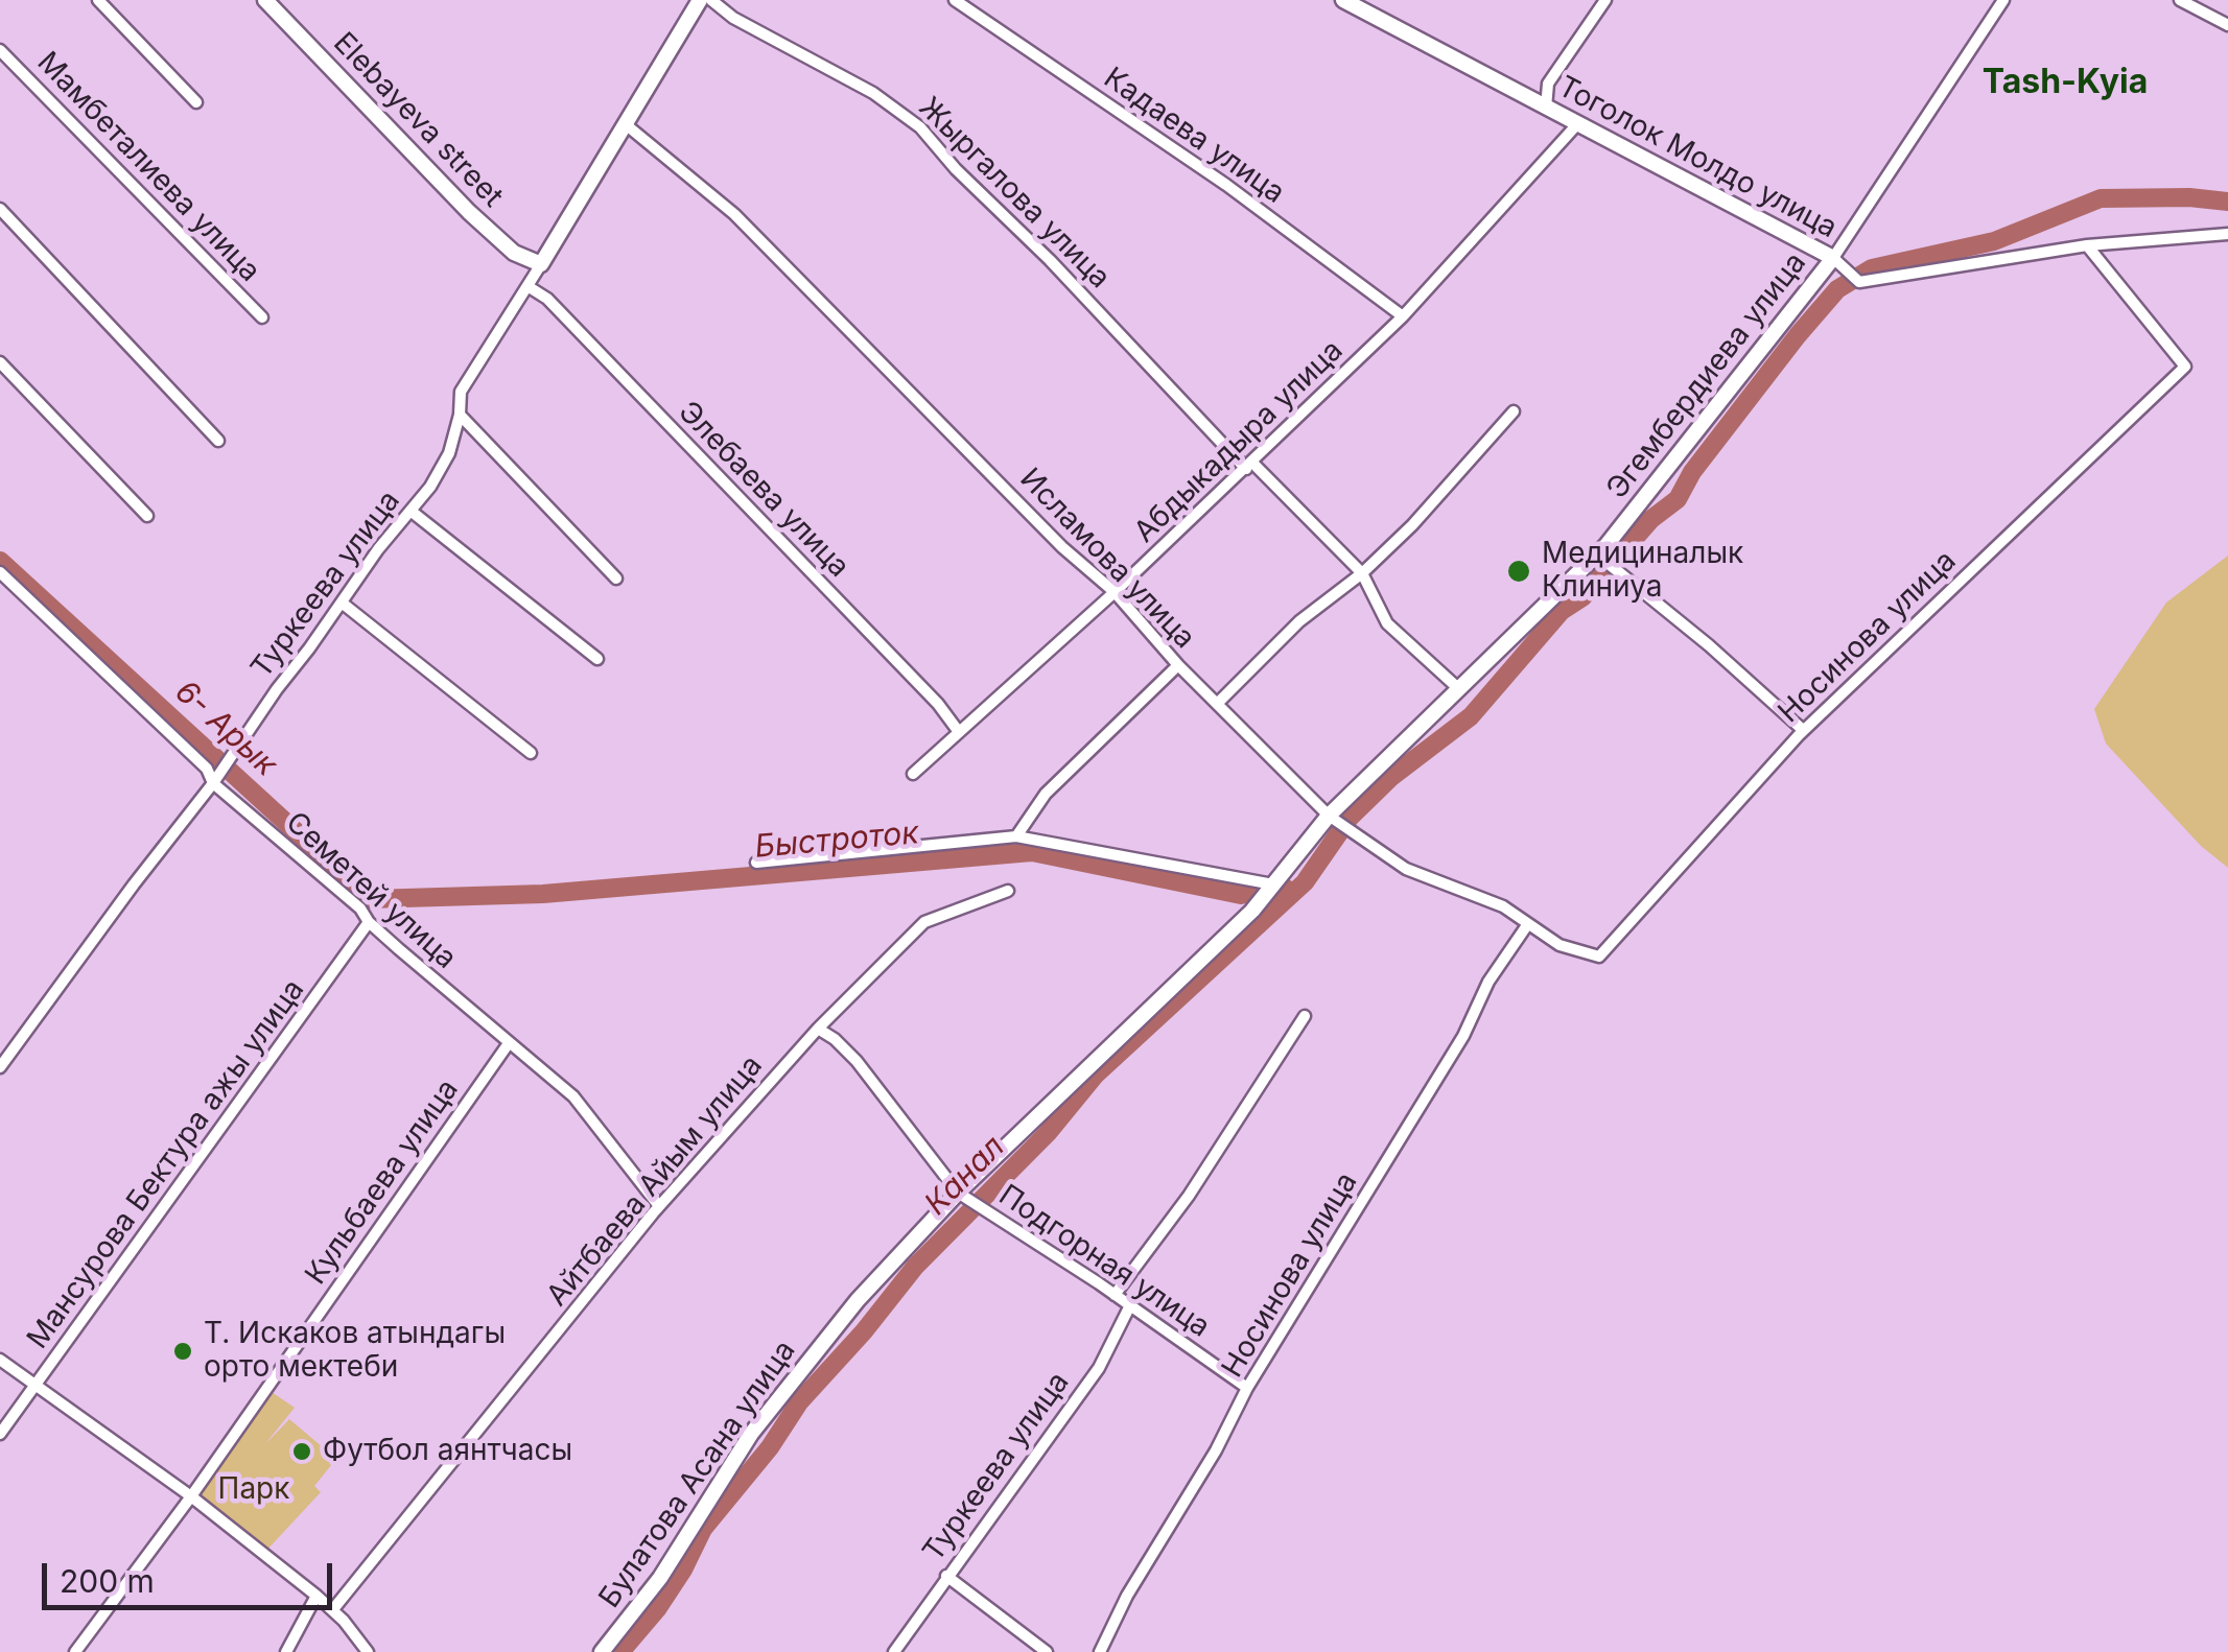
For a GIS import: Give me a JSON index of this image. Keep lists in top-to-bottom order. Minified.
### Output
{"streets":{"street":["Elebayeva street","Кадаева улица","Тоголок Молдо улица","Мамбеталиева улица","Жыргалова улица","Эгембердиева улица","Абдыкадыра улица","Элебаева улица","Исламова улица","Туркеева улица","Носинова улица","Семетей улица","Мансурова Бектура ажы улица","Айтбаева Айым улица","Кульбаева улица","Подгорная улица","Булатова Асана улица"]},"crossings":[["Elebayeva street","Туркеева улица"],["Кадаева улица","Абдыкадыра улица"],["Тоголок Молдо улица","Эгембердиева улица"],["Тоголок Молдо улица","Абдыкадыра улица"],["Тоголок Молдо улица","Носинова улица"],["Жыргалова улица","Эгембердиева улица"],["Жыргалова улица","Абдыкадыра улица"],["Эгембердиева улица","Исламова улица"],["Эгембердиева улица","Булатова Асана улица"],["Абдыкадыра улица","Элебаева улица"],["Абдыкадыра улица","Исламова улица"],["Элебаева улица","Туркеева улица"],["Исламова улица","Носинова улица"],["Туркеева улица","Семетей улица"],["Туркеева улица","Подгорная улица"],["Носинова улица","Подгорная улица"],["Семетей улица","Мансурова Бектура ажы улица"],["Семетей улица","Айтбаева Айым улица"],["Семетей улица","Кульбаева улица"],["Айтбаева Айым улица","Подгорная улица"],["Подгорная улица","Булатова Асана улица"]],"districts":["Tash-Kyia"],"water":["6- Арык","Быстроток","Канал"],"parks":["Парк"],"places":["Медициналык Клиниуа","Т. Искаков атындагы орто мектеби","Футбол аянтчасы"],"scale_bar":"200 m"}
